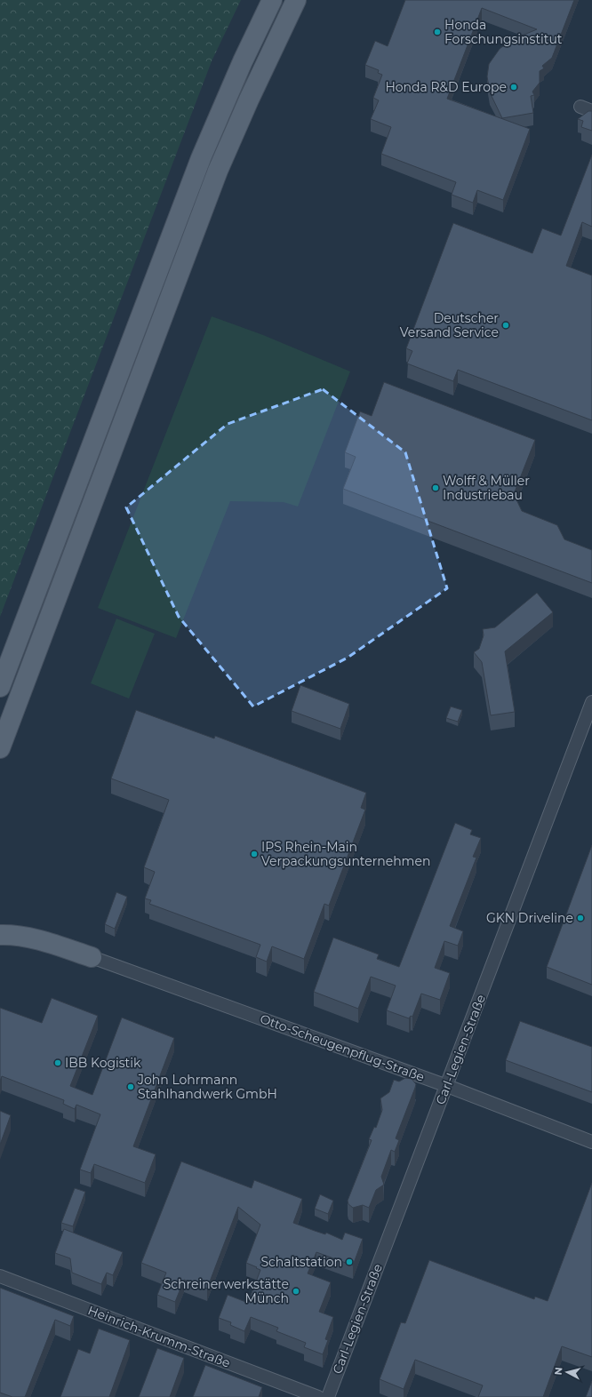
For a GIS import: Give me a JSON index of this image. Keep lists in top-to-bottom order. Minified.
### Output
{"streets":{"street":["Otto-Scheugenpflug-Straße","Carl-Legien-Straße","Heinrich-Krumm-Straße"]},"crossings":[["Otto-Scheugenpflug-Straße","Carl-Legien-Straße"]],"places":["Honda Forschungsinstitut","Honda R&D Europe","Deutscher Versand Service","Wolff & Müller Industriebau","IPS Rhein-Main Verpackungsunternehmen","GKN Driveline","IBB Kogistik","John Lohrmann Stahlhandwerk GmbH","Schaltstation","Schreinerwerkstätte Münch"],"north":"left"}
